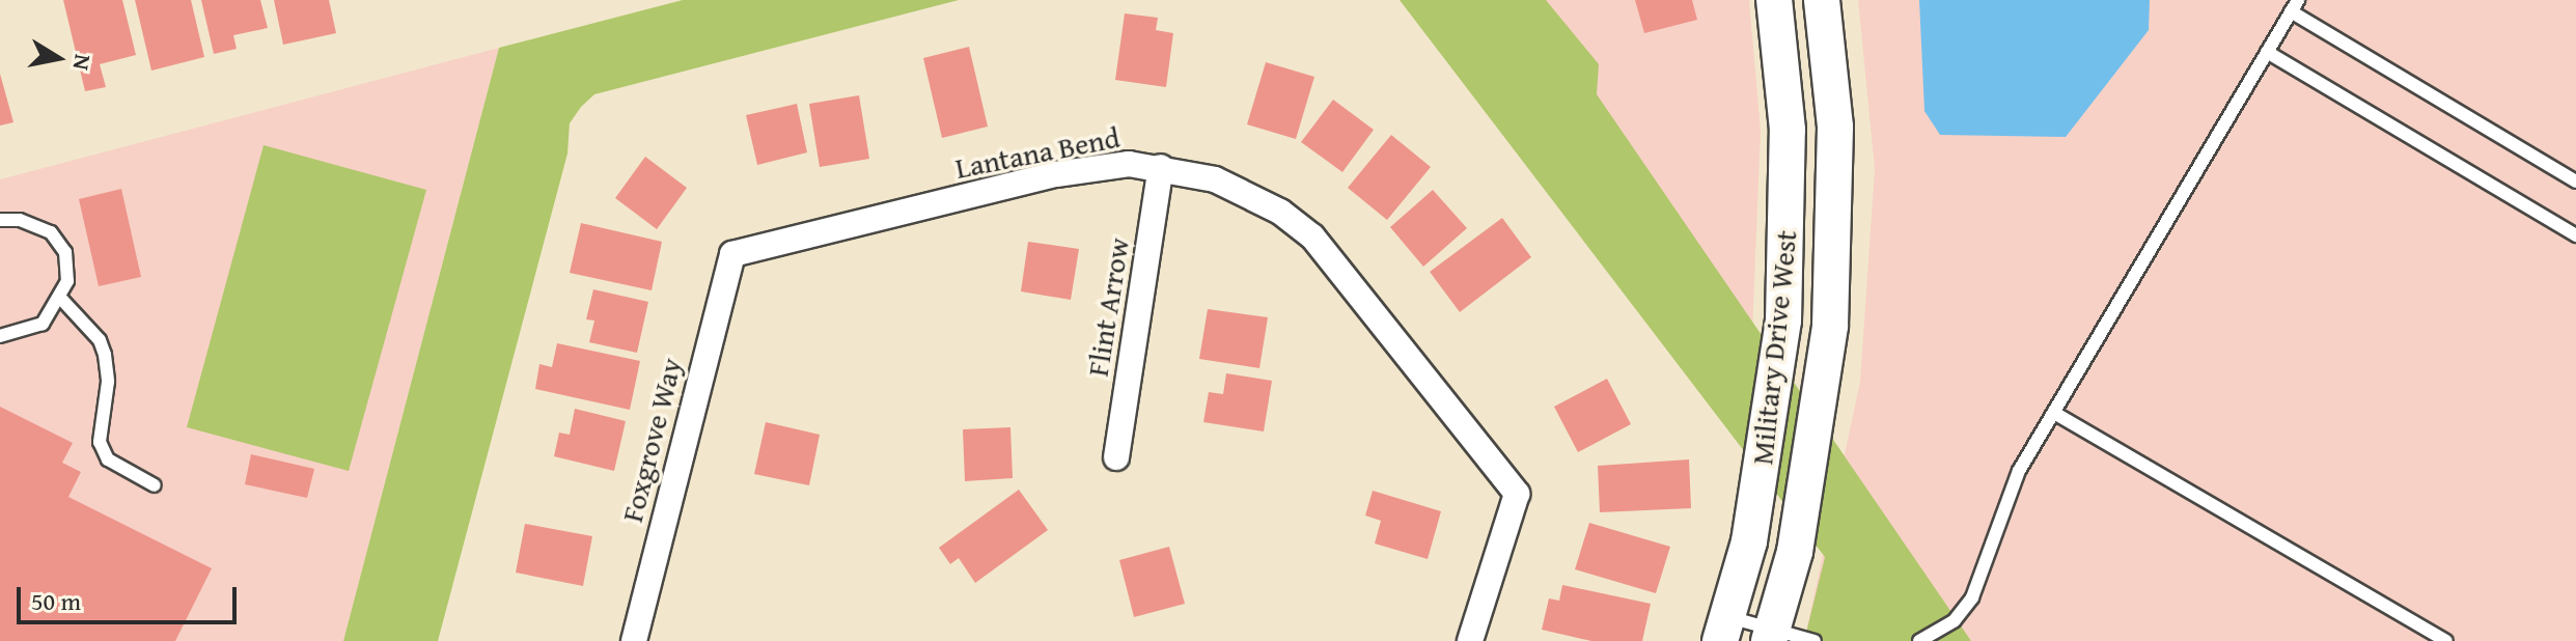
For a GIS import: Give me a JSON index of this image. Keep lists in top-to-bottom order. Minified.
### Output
{"streets":{"main road":["Military Drive West"],"street":["Lantana Bend","Flint Arrow","Foxgrove Way"]},"crossings":[["Lantana Bend","Flint Arrow"],["Lantana Bend","Foxgrove Way"]],"scale_bar":"50 m","north":"right"}
